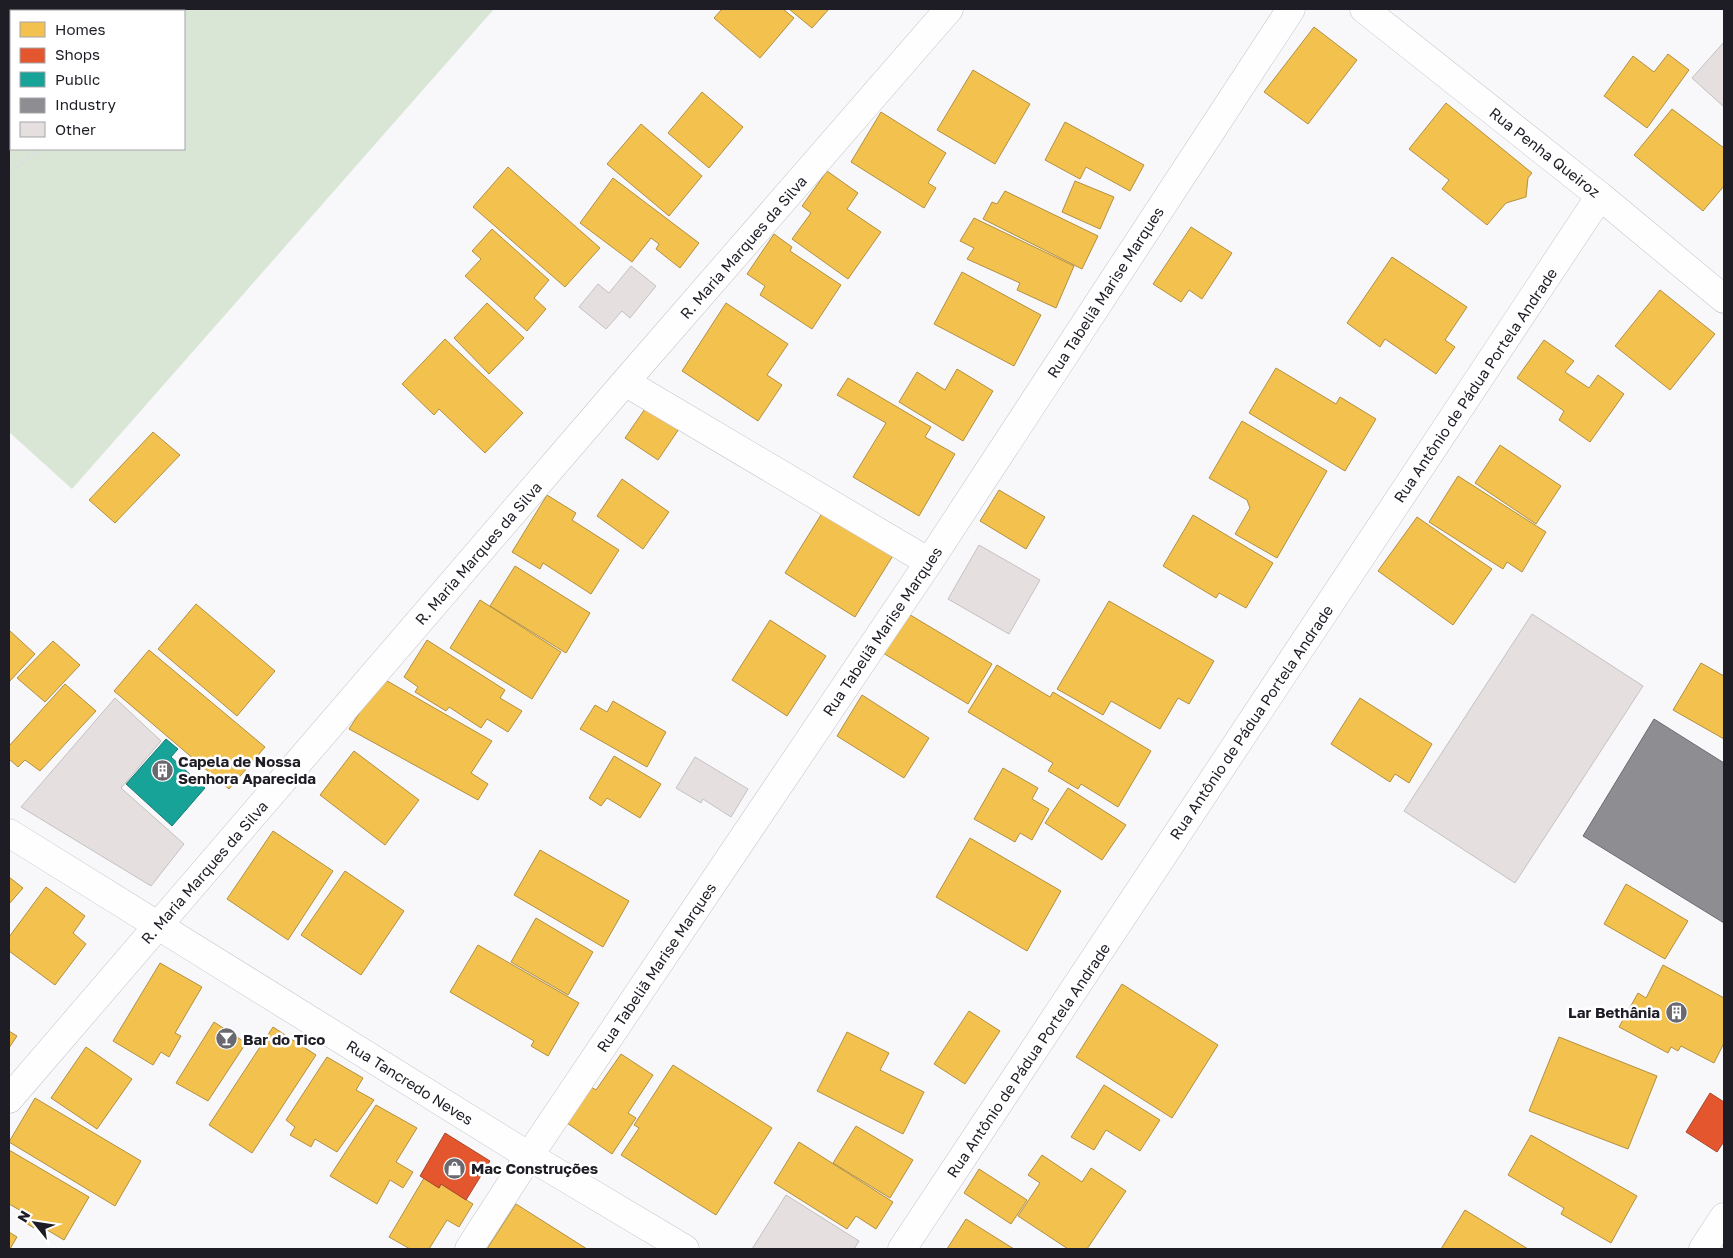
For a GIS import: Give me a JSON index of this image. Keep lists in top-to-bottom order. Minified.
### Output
{"streets":{"street":["Rua Penha Queiroz","R. Maria Marques da Silva","Rua Tabeliã Marise Marques","Rua Antônio de Pádua Portela Andrade","Rua Tancredo Neves"]},"crossings":[["Rua Penha Queiroz","Rua Antônio de Pádua Portela Andrade"],["R. Maria Marques da Silva","Rua Tancredo Neves"],["Rua Tabeliã Marise Marques","Rua Tancredo Neves"]],"places":{"building":["Capela de Nossa Senhora Aparecida","Lar Bethânia"],"bar":["Bar do Tico"],"shop":["Mac Construções"]},"legend":["Homes","Shops","Public","Industry","Other"],"north":"top left"}
